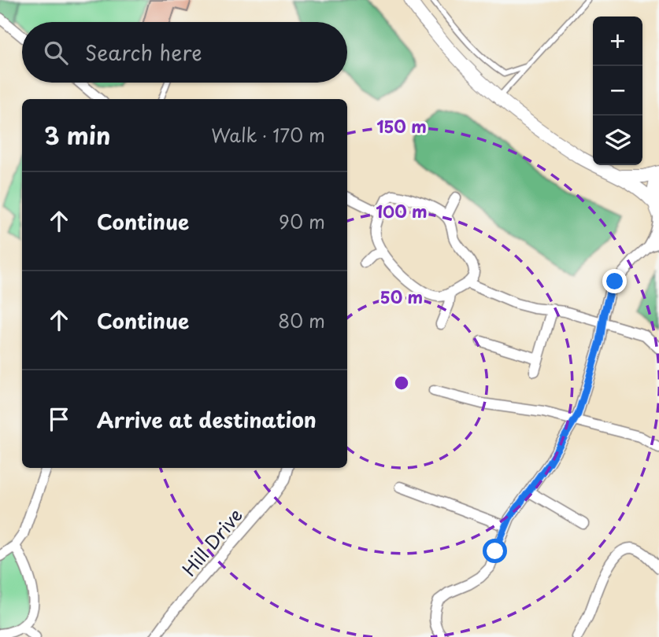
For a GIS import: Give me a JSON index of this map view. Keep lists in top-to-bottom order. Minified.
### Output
{"streets":{"street":["Hill Drive"]},"page":{"map_buttons":["+","−"],"search":"Search here","heading":["3 min","Walk · 170 m"],"list":[["Continue","90 m"],["Continue","80 m"],"Arrive at destination"]},"rings":["150 m","100 m","50 m"]}
